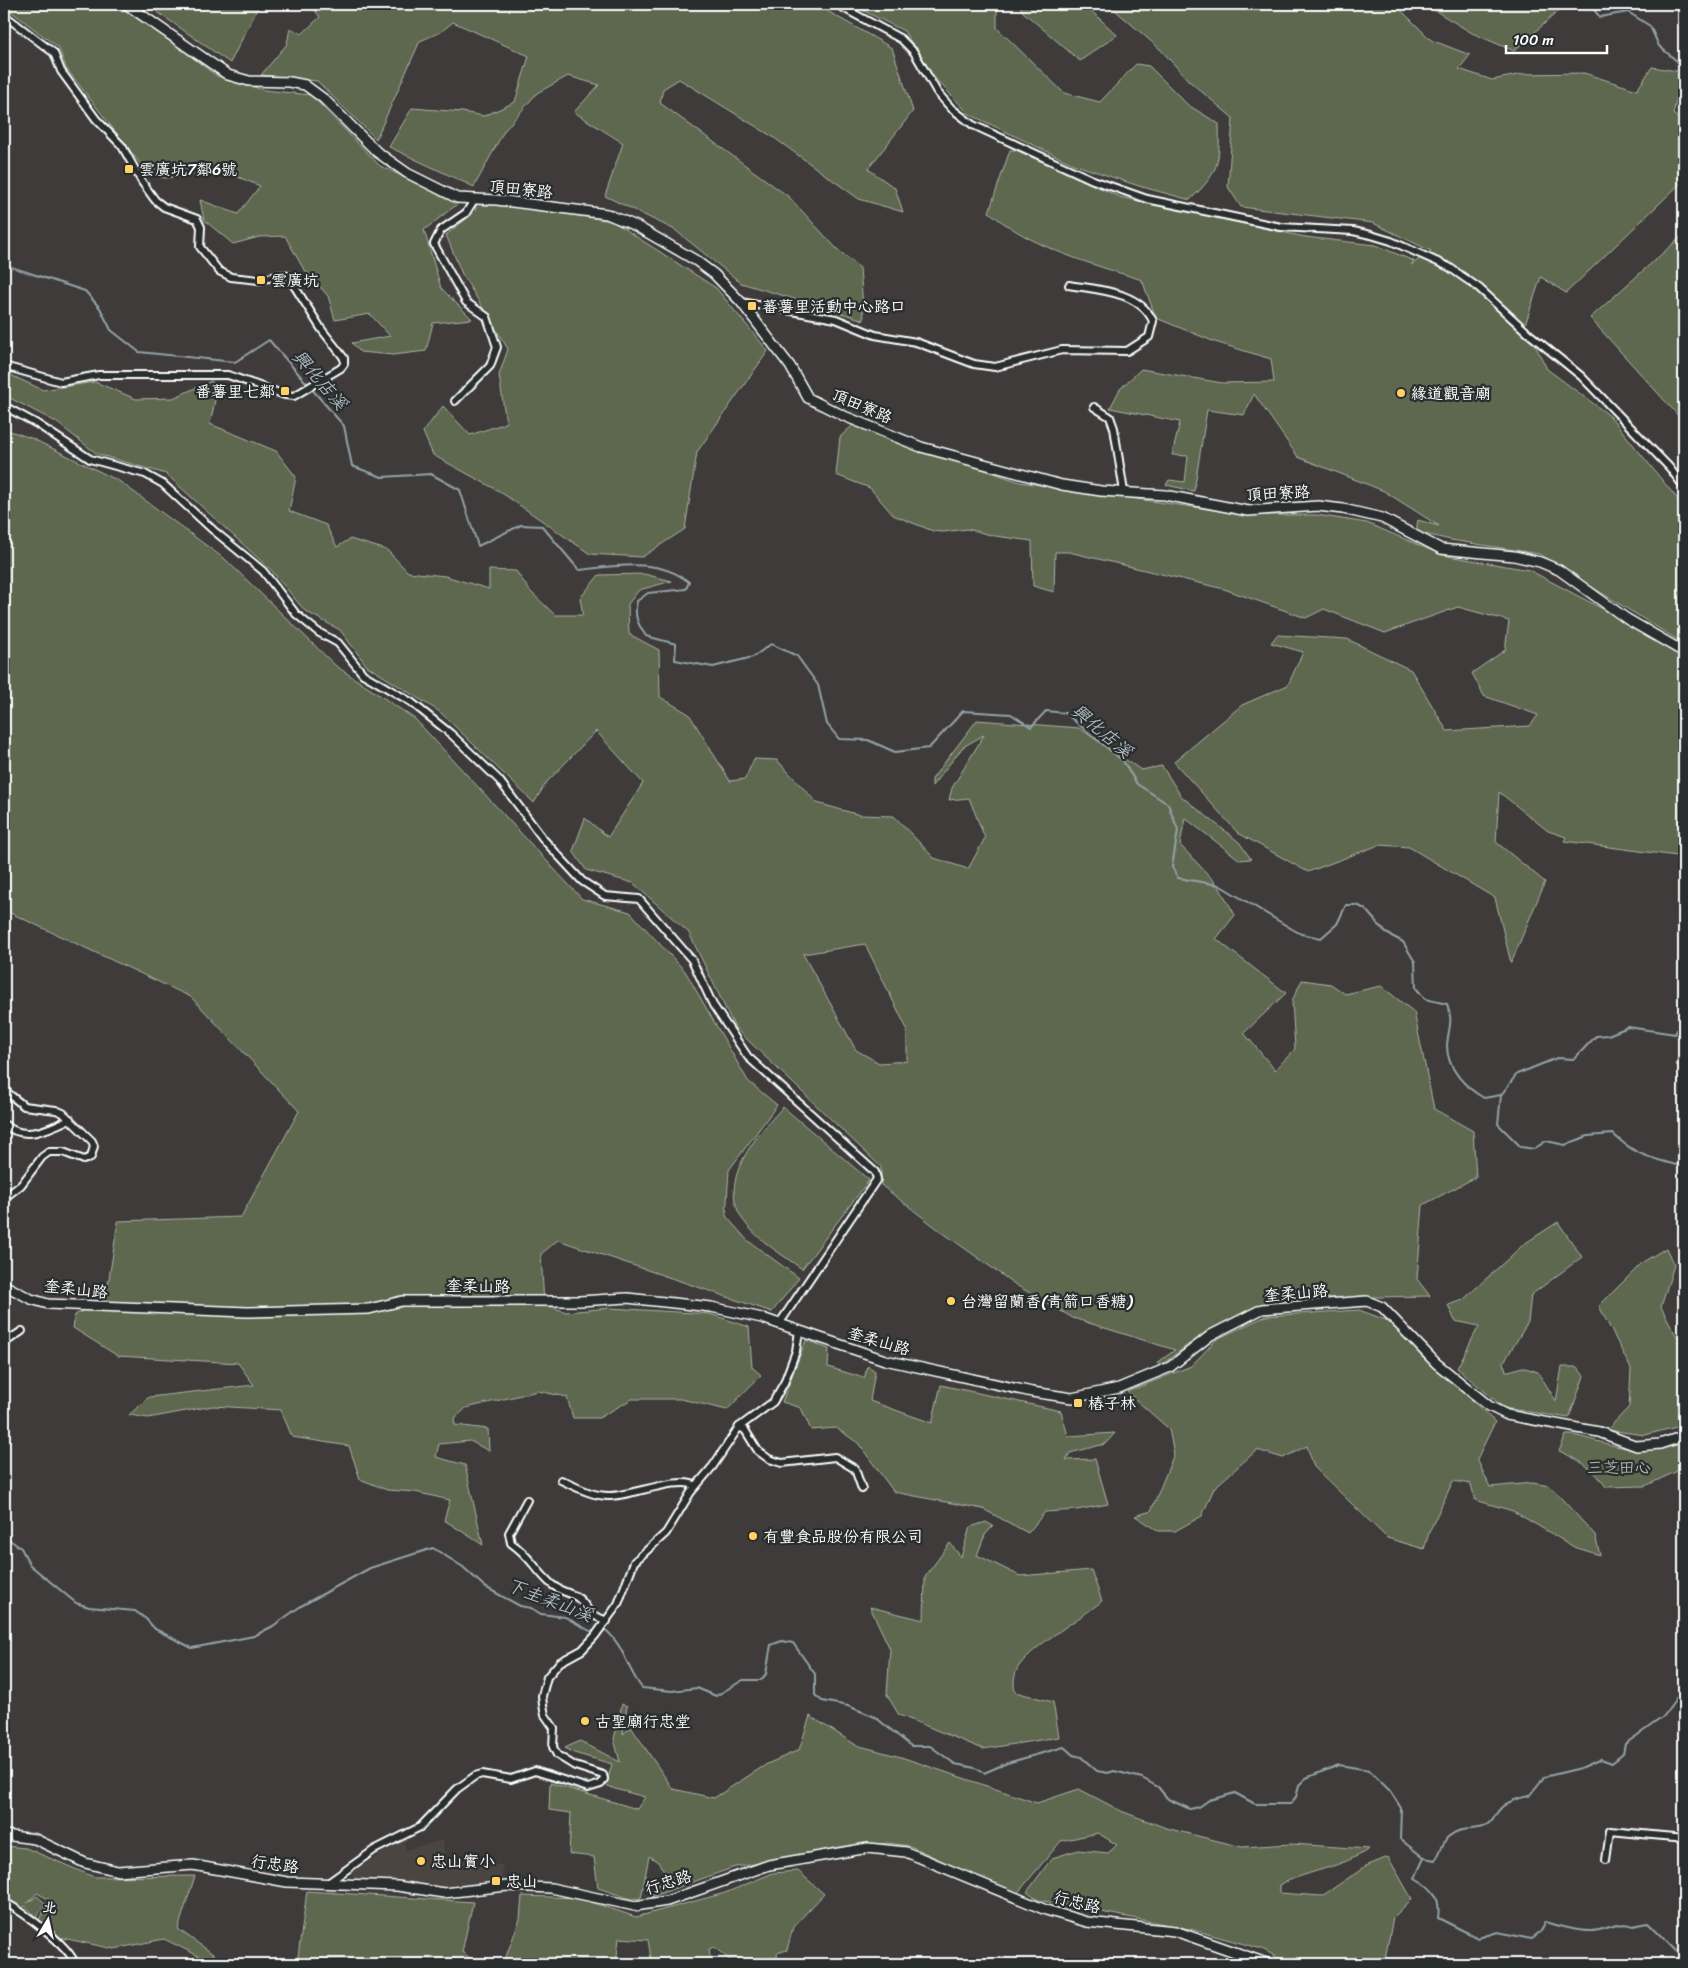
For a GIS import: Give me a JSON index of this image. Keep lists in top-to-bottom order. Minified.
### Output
{"streets":{"street":["頂田寮路","奎柔山路","行忠路"]},"water":["興化店溪","下圭柔山溪"],"parks":["三芝田心"],"places":{"transit":["雲廣坑7鄰6號","雲廣坑","蕃薯里活動中心路口","番薯里七鄰","樁子林","忠山"],"other":["緣道觀音廟","台灣留蘭香(青箭口香糖)","有豐食品股份有限公司","古聖廟行忠堂","忠山實小"]},"scale_bar":"100 m","north":"top"}
